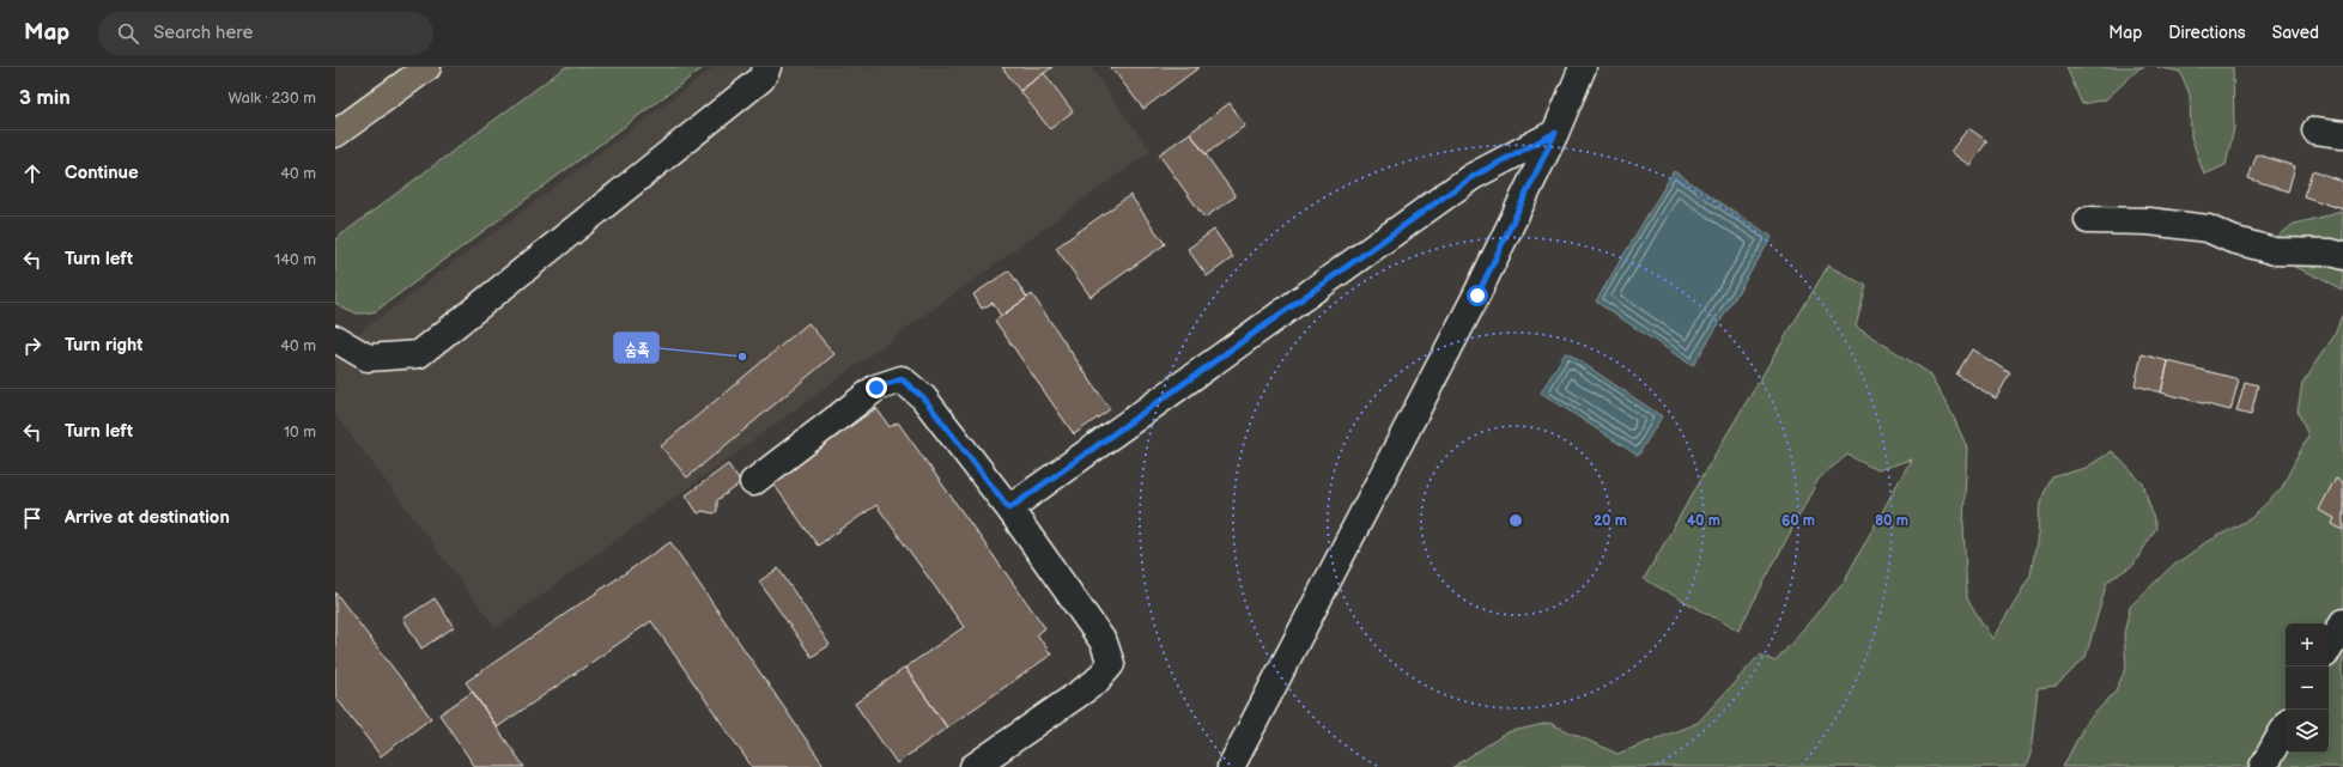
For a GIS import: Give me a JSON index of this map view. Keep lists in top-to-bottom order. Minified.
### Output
{"places":["숨족"],"page":{"header":"Map","search":"Search here","nav":["Map","Directions","Saved"],"heading":["3 min","Walk · 230 m"],"list":[["Continue","40 m"],["Turn left","140 m"],["Turn right","40 m"],["Turn left","10 m"],"Arrive at destination"],"map_buttons":["+","−"]},"rings":["20 m","40 m","60 m","80 m"]}
